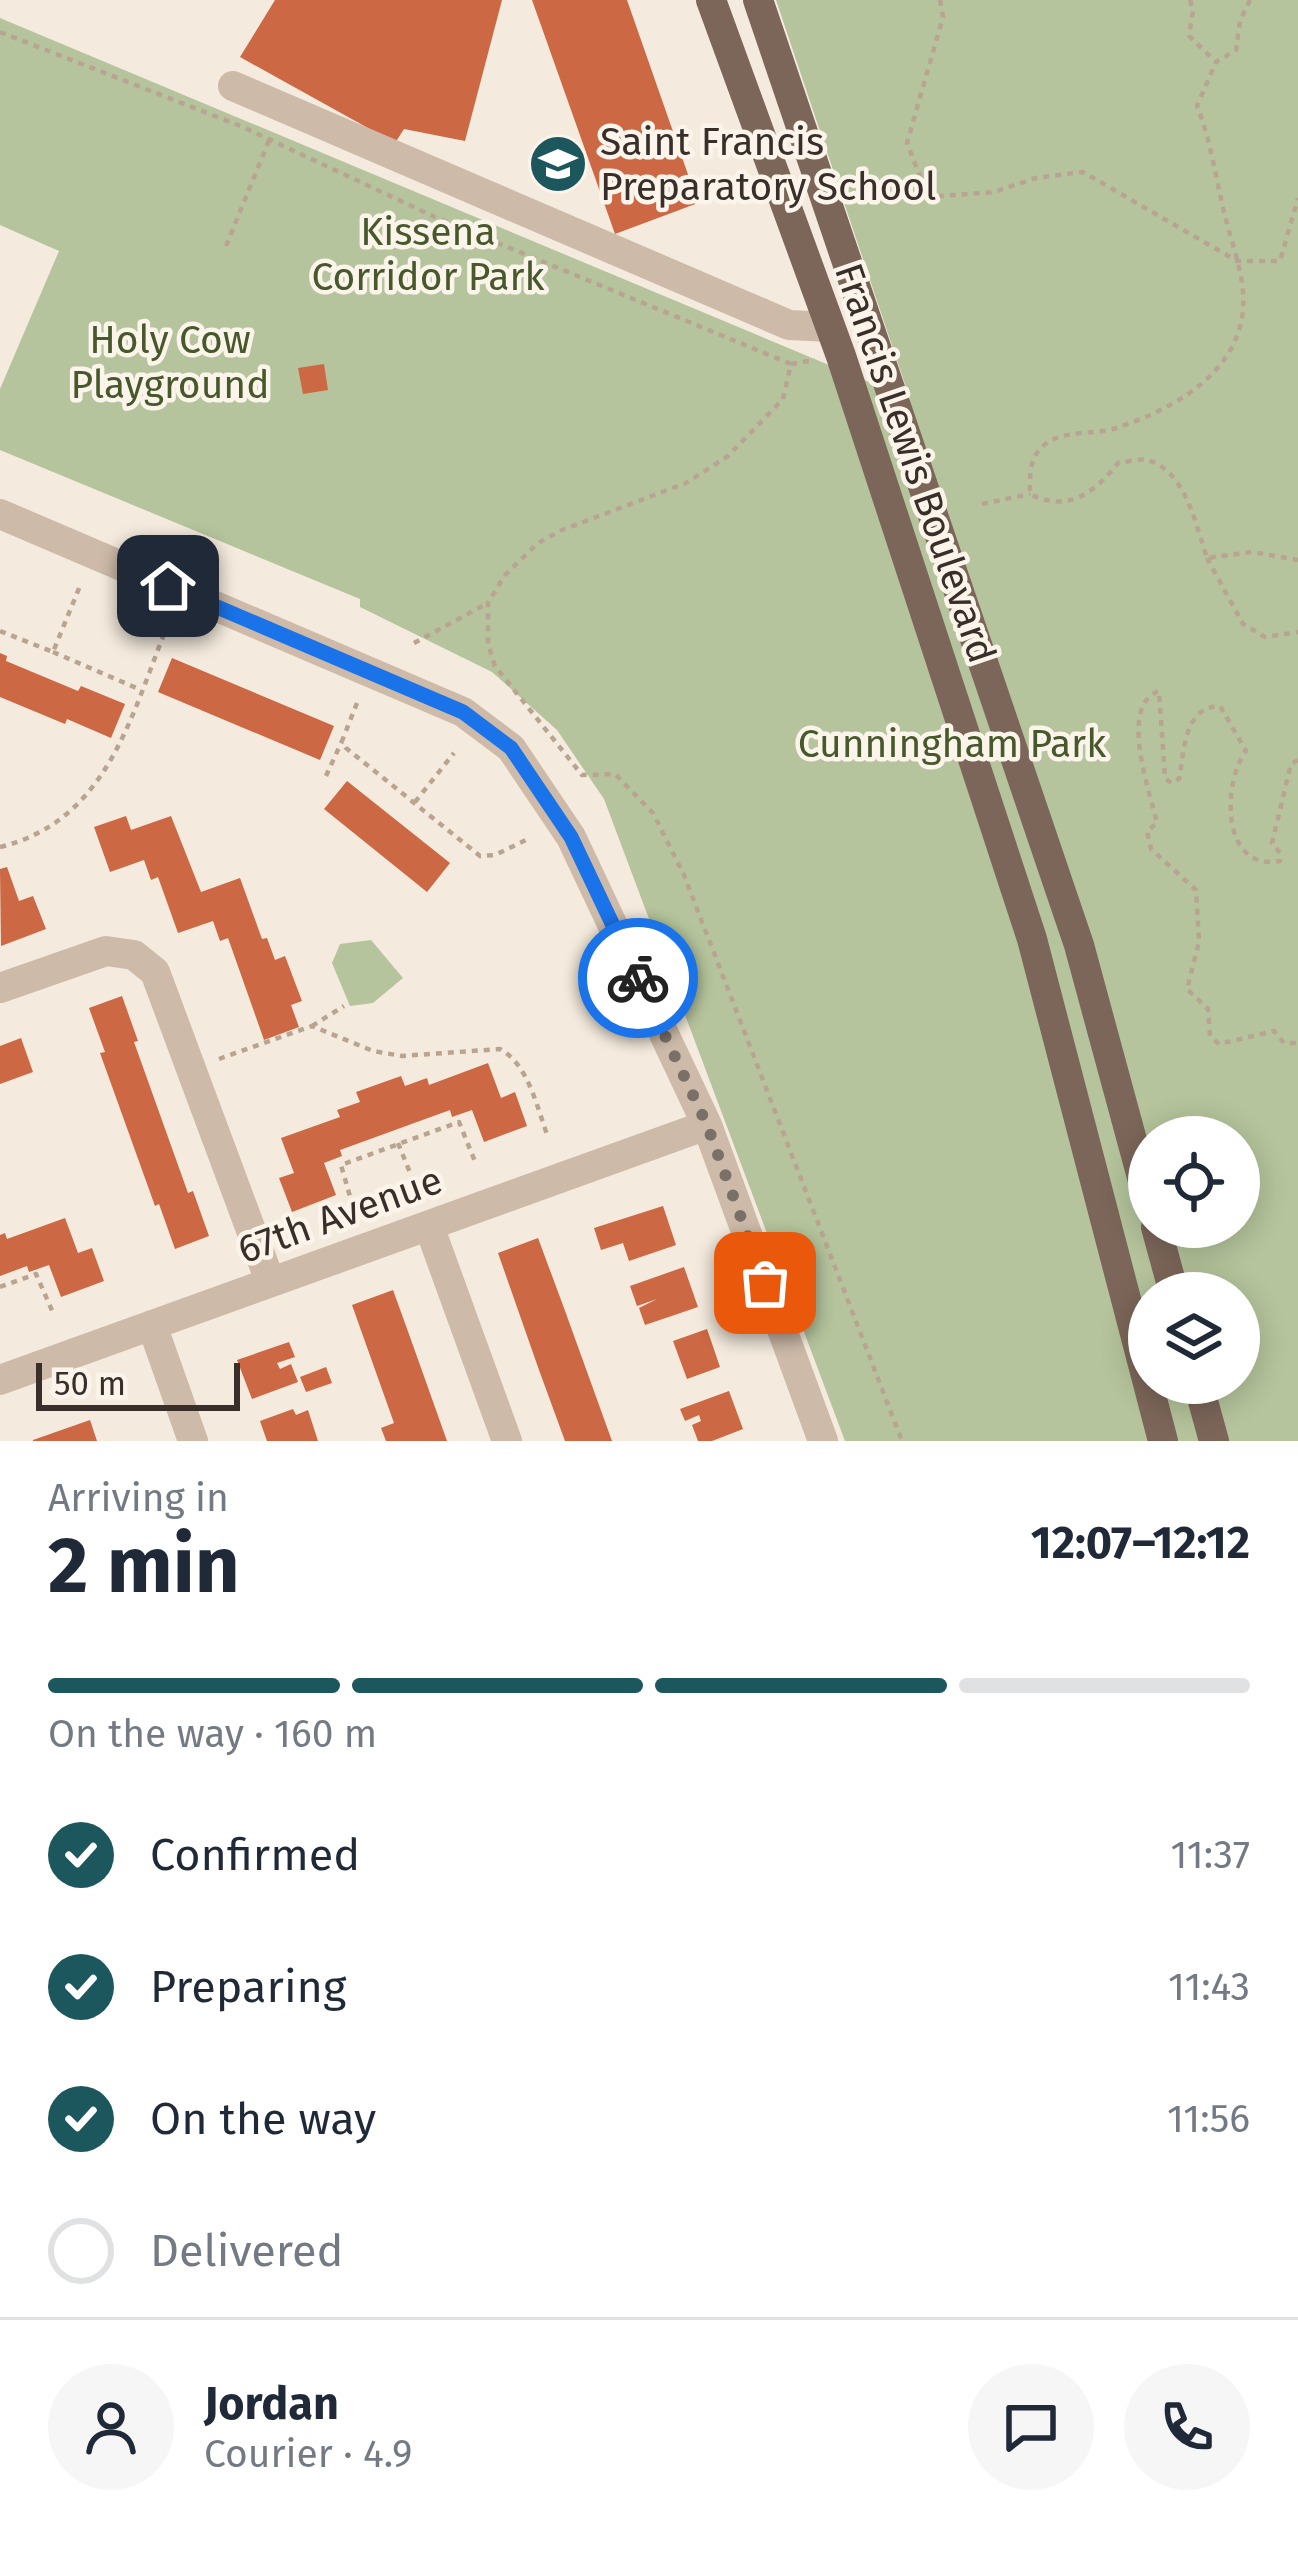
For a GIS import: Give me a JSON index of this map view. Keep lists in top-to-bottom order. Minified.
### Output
{"streets":{"main road":["Francis Lewis Boulevard"],"street":["67th Avenue"]},"parks":["Kissena Corridor Park","Holy Cow Playground","Cunningham Park"],"places":{"school or university":["Saint Francis Preparatory School"]},"scale_bar":"50 m","page":{"scale":"50 m","heading":["2 min","Arriving in","12:07–12:12"],"panel":["Jordan","Courier · 4.9"],"bar":"On the way · 160 m","list":[["Confirmed","11:37"],["Preparing","11:43"],["On the way","11:56"],"Delivered"]}}
